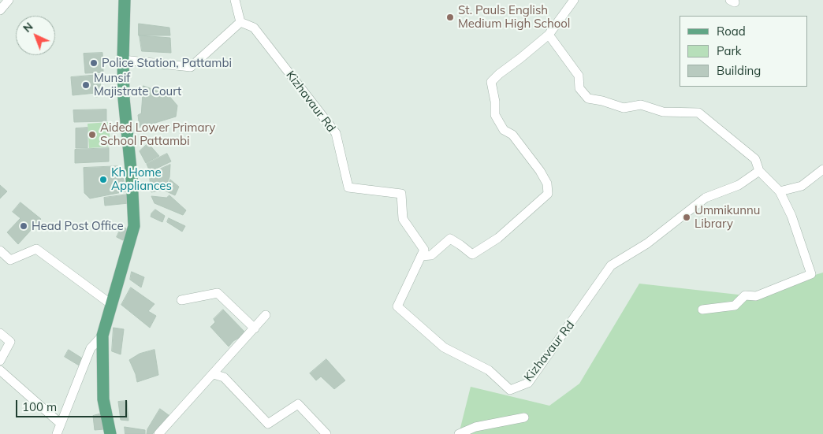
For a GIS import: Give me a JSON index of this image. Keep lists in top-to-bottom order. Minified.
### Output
{"streets":{"street":["Kizhavaur Rd"]},"places":["St. Pauls English Medium High School","Police Station, Pattambi","Munsif Majistrate Court","Aided Lower Primary School Pattambi","Kh Home Appliances","Ummikunnu Library","Head Post Office"],"legend":["Road","Park","Building"],"scale_bar":"100 m","north":"top left"}
